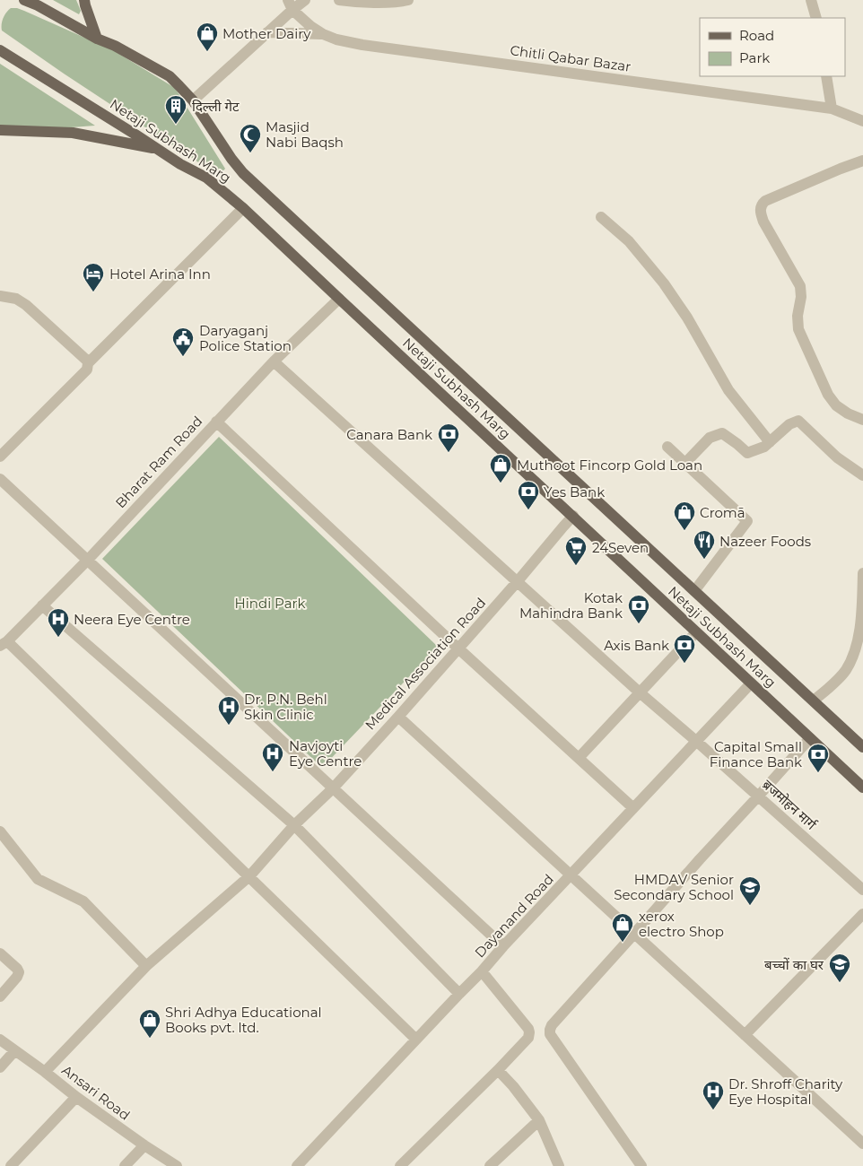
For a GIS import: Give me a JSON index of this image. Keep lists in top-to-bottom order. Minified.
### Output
{"streets":{"main road":["Netaji Subhash Marg"],"street":["Chitli Qabar Bazar","Bharat Ram Road","Medical Association Road","ब्रजमोहन मार्ग","Dayanand Road","Ansari Road"]},"crossings":[["Netaji Subhash Marg","Bharat Ram Road"],["Netaji Subhash Marg","Medical Association Road"],["Netaji Subhash Marg","Dayanand Road"],["Bharat Ram Road","ब्रजमोहन मार्ग"],["Medical Association Road","ब्रजमोहन मार्ग"],["Medical Association Road","Ansari Road"],["ब्रजमोहन मार्ग","Dayanand Road"]],"parks":["Hindi Park"],"places":{"shop":["Mother Dairy","Muthoot Fincorp Gold Loan","Cromā","xerox electro Shop","Shri Adhya Educational Books pvt. ltd."],"building":["दिल्ली गेट"],"mosque":["Masjid Nabi Baqsh"],"hotel":["Hotel Arina Inn"],"public building":["Daryaganj Police Station"],"bank":["Canara Bank","Yes Bank","Kotak Mahindra Bank","Axis Bank","Capital Small Finance Bank"],"restaurant":["Nazeer Foods"],"supermarket":["24Seven"],"hospital":["Neera Eye Centre","Dr. P.N. Behl Skin Clinic","Navjoyti Eye Centre","Dr. Shroff Charity Eye Hospital"],"school or university":["HMDAV Senior Secondary School","बच्चों का घर"]},"legend":["Road","Park"]}
